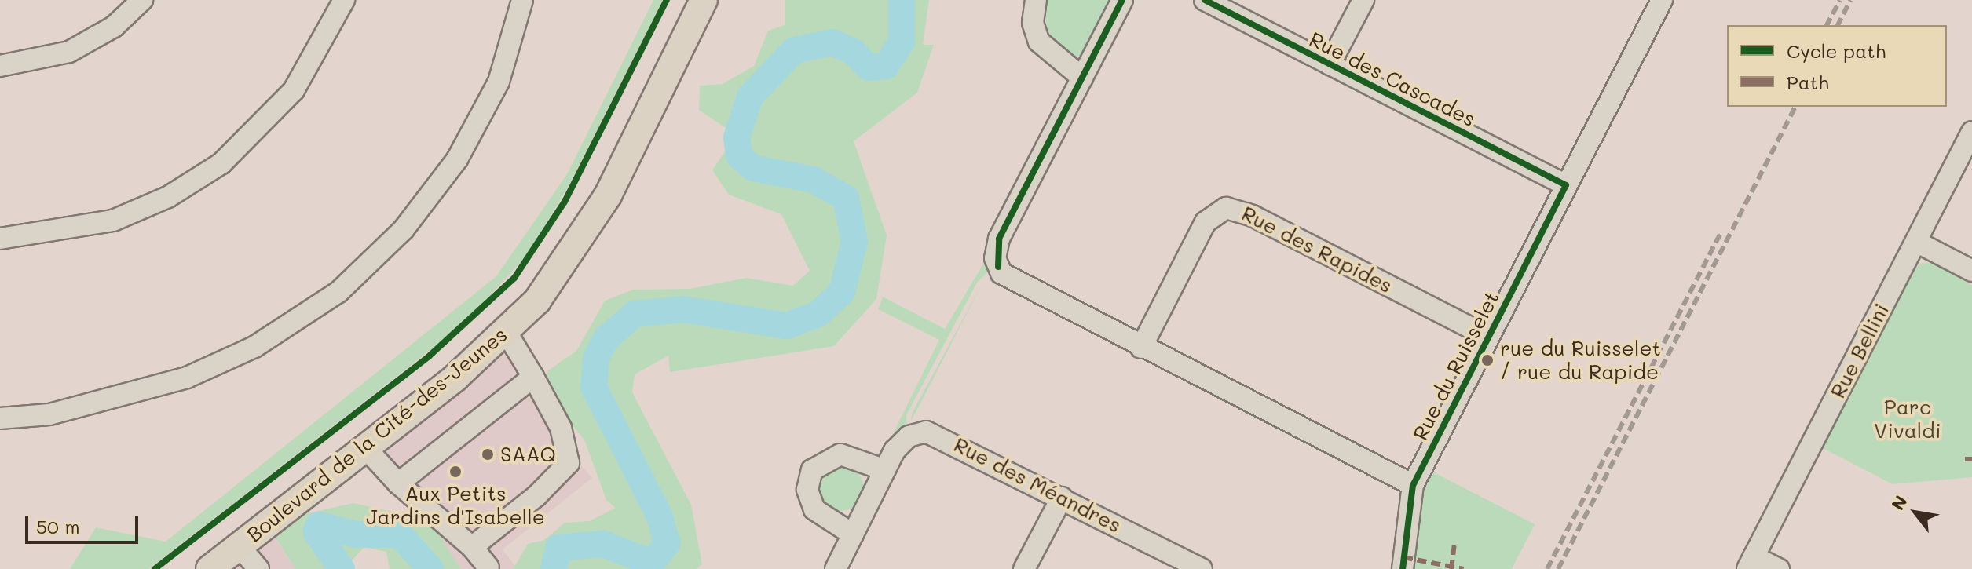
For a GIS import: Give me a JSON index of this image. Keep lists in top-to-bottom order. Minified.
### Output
{"streets":{"main road":["Boulevard de la Cité-des-Jeunes"],"street":["Rue des Cascades","Rue des Rapides","Rue Bellini","Rue du Ruisselet","Rue des Méandres"]},"crossings":[["Rue des Cascades","Rue du Ruisselet"],["Rue des Rapides","Rue du Ruisselet"]],"parks":["Parc Vivaldi"],"places":["rue du Ruisselet / rue du Rapide","SAAQ","Aux Petits Jardins d'Isabelle"],"legend":["Cycle path","Path"],"scale_bar":"50 m","north":"top left"}
